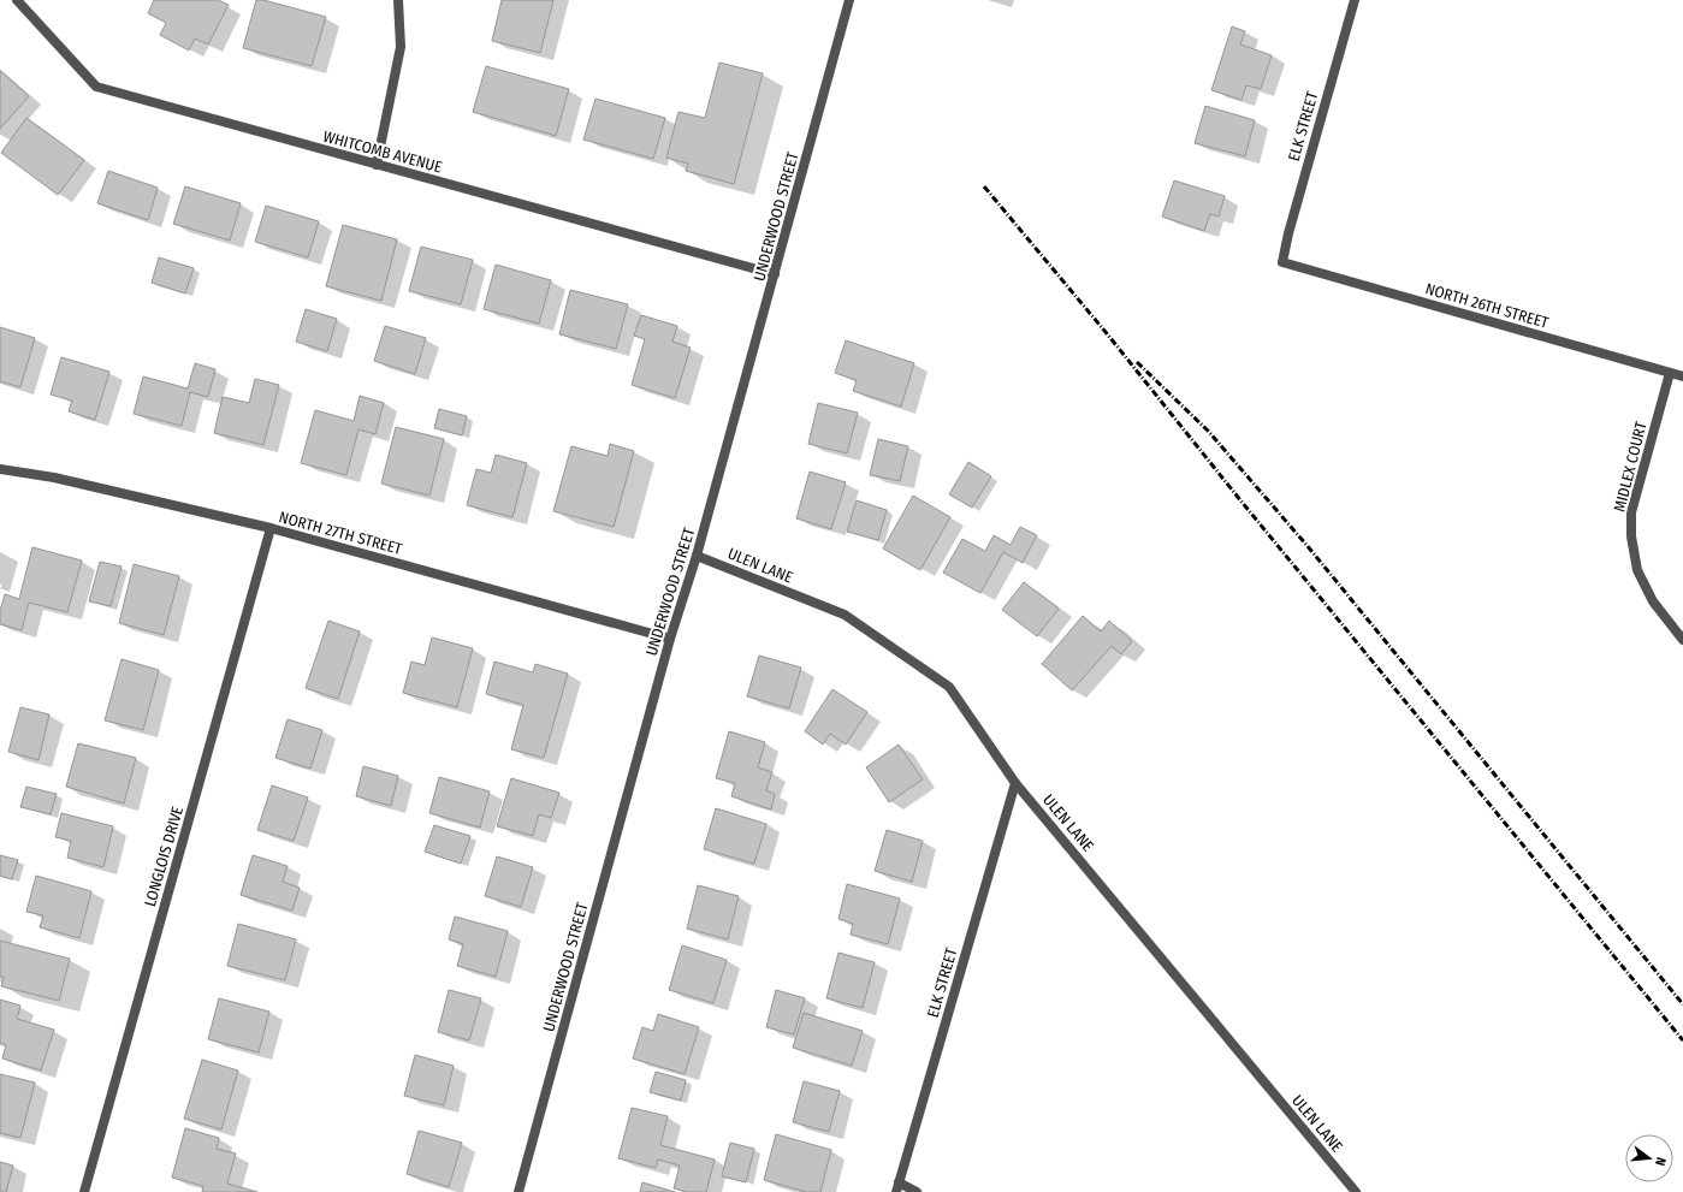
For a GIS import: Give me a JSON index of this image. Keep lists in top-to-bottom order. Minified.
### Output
{"streets":{"street":["ELK STREET","WHITCOMB AVENUE","UNDERWOOD STREET","NORTH 26TH STREET","MIDLEX COURT","NORTH 27TH STREET","ULEN LANE","LONGLOIS DRIVE"]},"crossings":[["ELK STREET","NORTH 26TH STREET"],["ELK STREET","ULEN LANE"],["WHITCOMB AVENUE","UNDERWOOD STREET"],["UNDERWOOD STREET","NORTH 27TH STREET"],["UNDERWOOD STREET","ULEN LANE"],["NORTH 26TH STREET","MIDLEX COURT"],["NORTH 27TH STREET","LONGLOIS DRIVE"]],"north":"right"}
